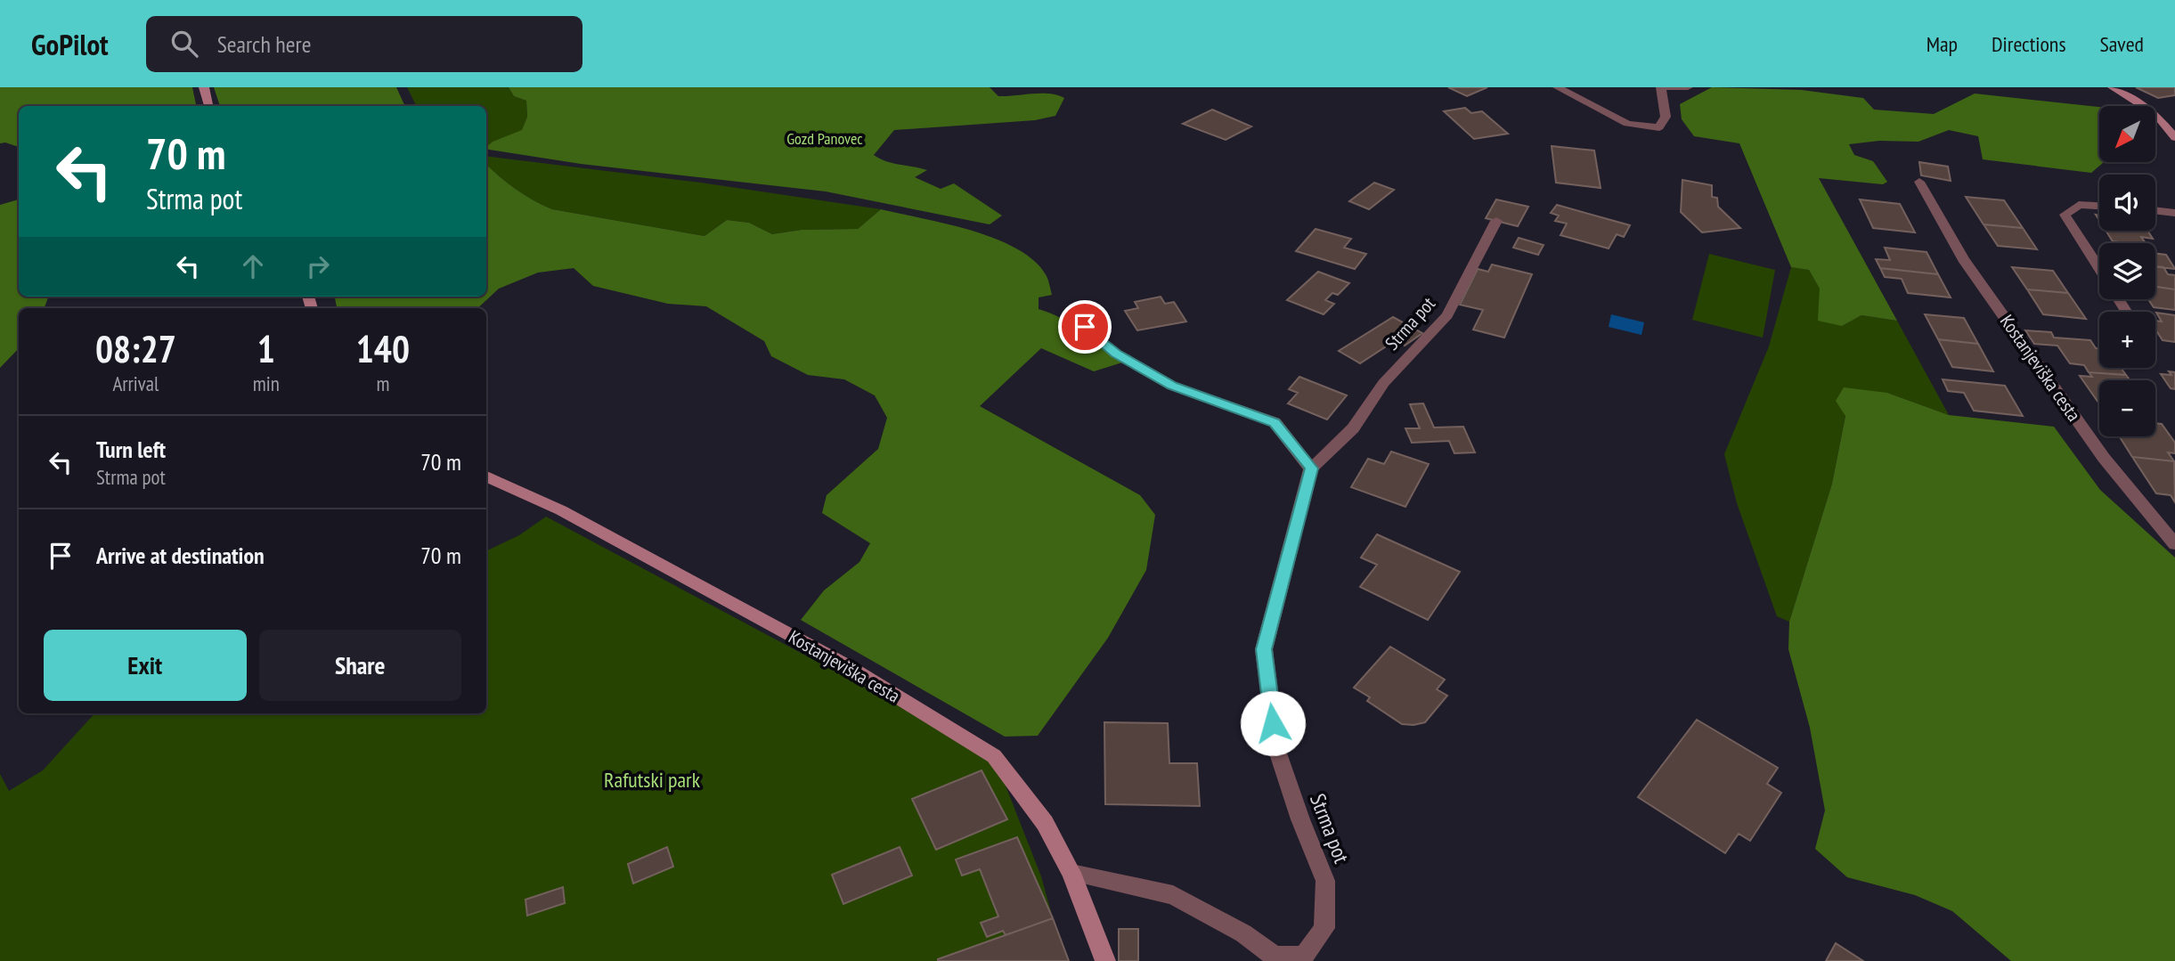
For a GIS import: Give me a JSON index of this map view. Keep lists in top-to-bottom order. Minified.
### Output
{"streets":{"street":["Strma pot","Kostanjeviška cesta"]},"crossings":[["Strma pot","Kostanjeviška cesta"]],"parks":["Gozd Panovec","Rafutski park"],"north":"bottom left","page":{"header":"GoPilot","search":"Search here","nav":["Map","Directions","Saved"],"map_buttons":["+","−"],"turn":["70 m","Strma pot"],"eta":["08:27","Arrival","1","min","140","m"],"list":[{"name":"Turn left","note":"Strma pot","value":"70 m"},{"name":"Arrive at destination","value":"70 m"}],"buttons":["Exit","Share"]}}
